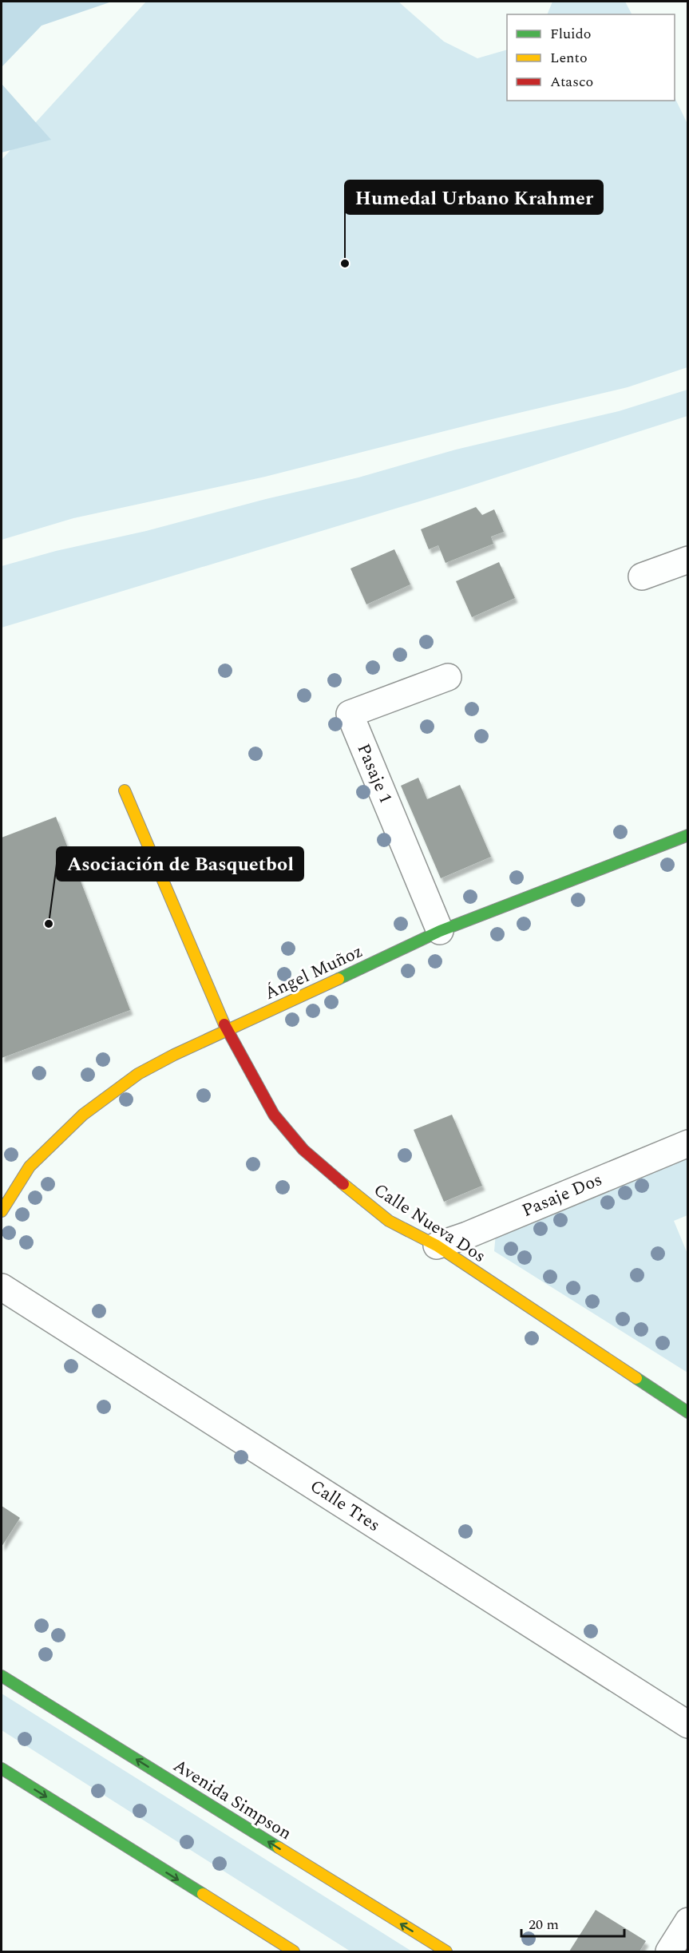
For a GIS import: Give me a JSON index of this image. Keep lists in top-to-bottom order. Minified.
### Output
{"streets":{"street":["Pasaje 1","Ángel Muñoz","Pasaje Dos","Calle Nueva Dos","Calle Tres","Avenida Simpson"]},"crossings":[["Pasaje 1","Ángel Muñoz"],["Ángel Muñoz","Calle Nueva Dos"],["Pasaje Dos","Calle Nueva Dos"]],"places":["Humedal Urbano Krahmer","Asociación de Basquetbol"],"legend":["Fluido","Lento","Atasco"],"scale_bar":"20 m"}
